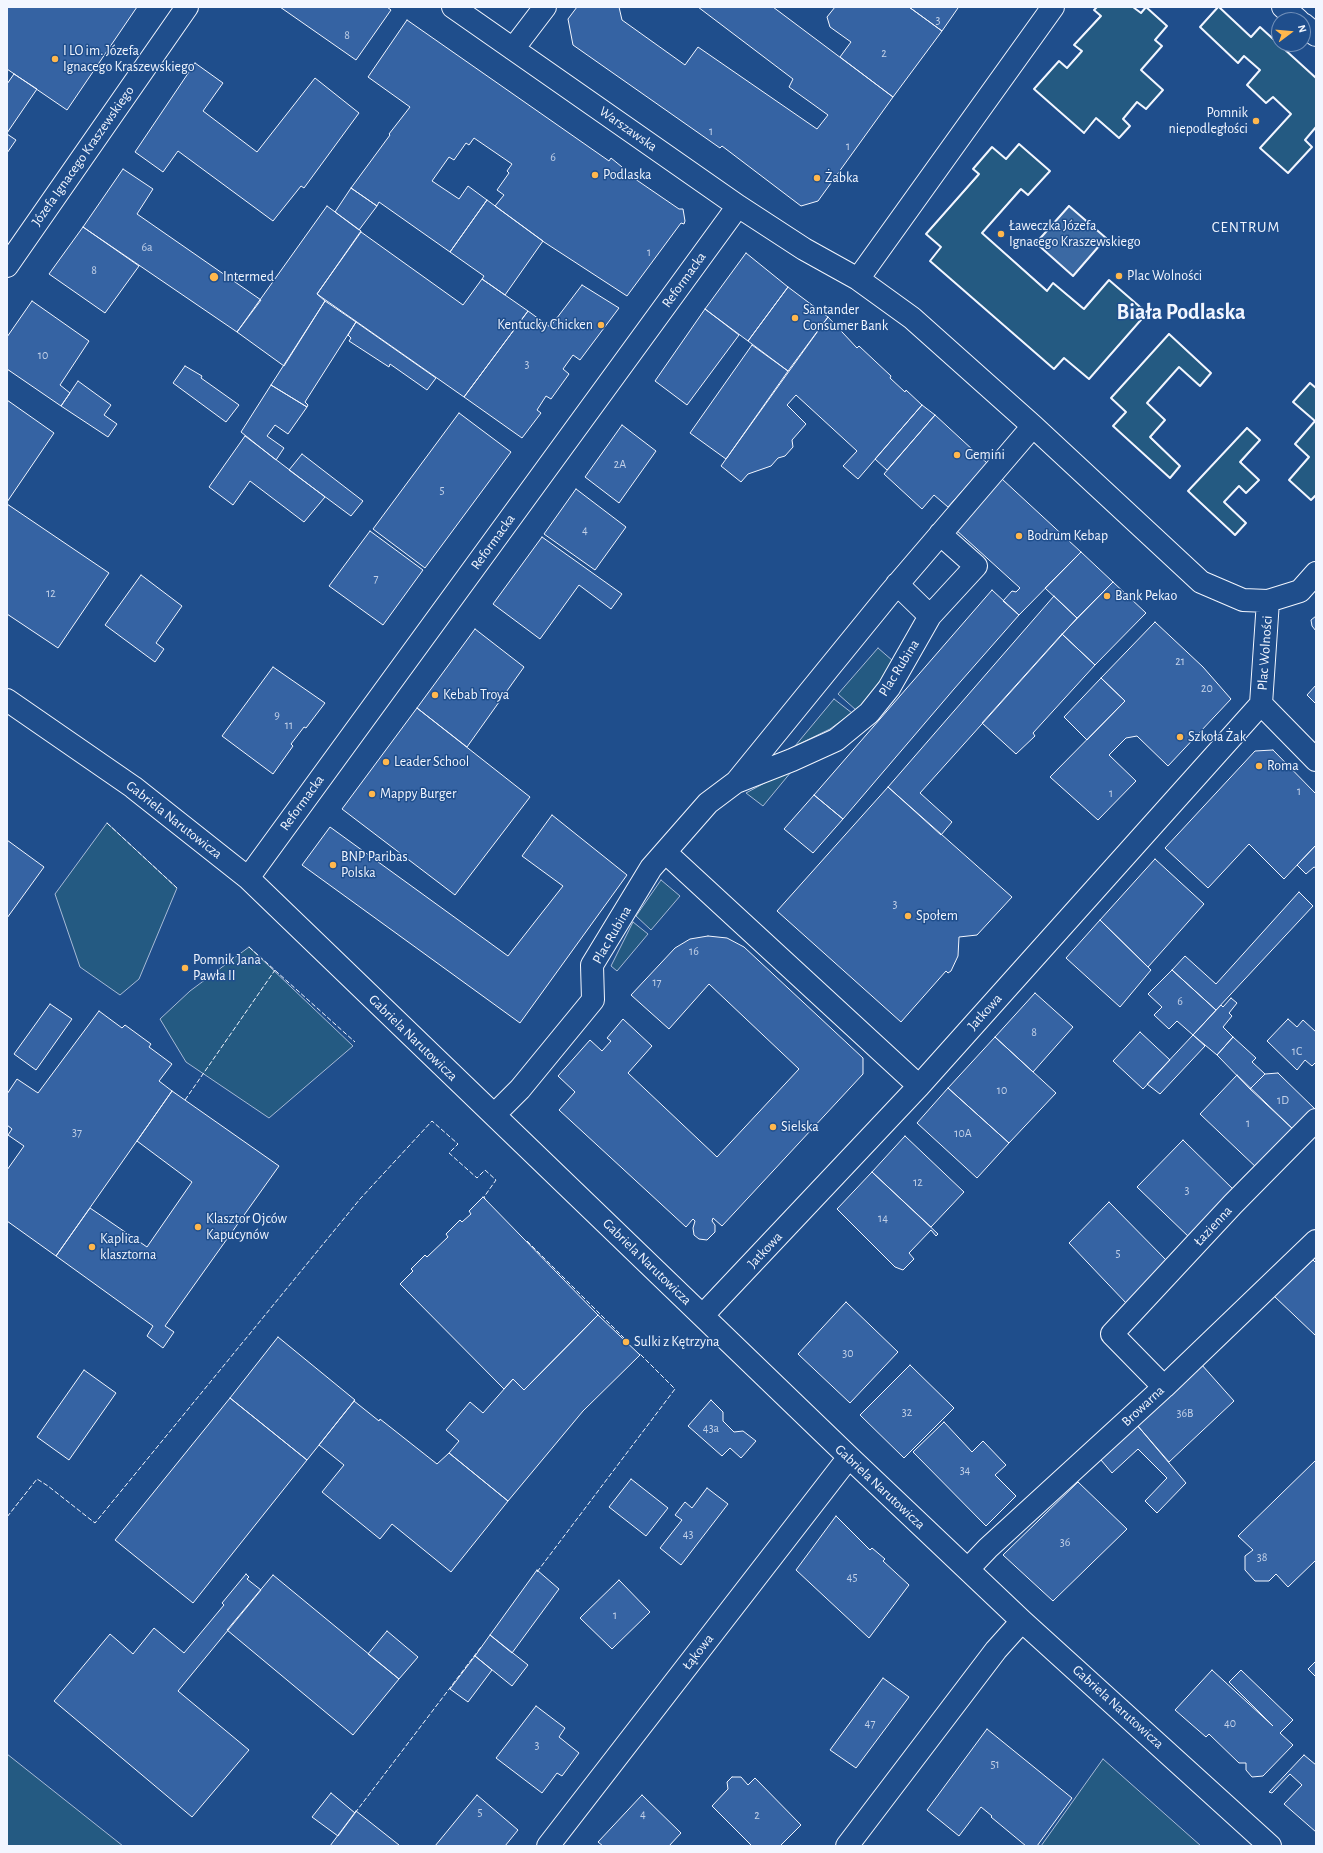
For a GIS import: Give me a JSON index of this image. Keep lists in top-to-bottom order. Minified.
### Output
{"streets":{"street":["Warszawska","Józefa Ignacego Kraszewskiego","Reformacka","Plac Wolności","Plac Rubina","Gabriela Narutowicza","Jatkowa","Łazienna","Browarna","Łąkowa"]},"crossings":[["Warszawska","Reformacka"],["Warszawska","Plac Wolności"],["Reformacka","Gabriela Narutowicza"],["Plac Wolności","Plac Rubina"],["Plac Wolności","Jatkowa"],["Plac Rubina","Gabriela Narutowicza"],["Gabriela Narutowicza","Jatkowa"],["Gabriela Narutowicza","Browarna"],["Gabriela Narutowicza","Łąkowa"],["Łazienna","Browarna"]],"districts":["CENTRUM","Biała Podlaska"],"places":["I LO im. Józefa Ignacego Kraszewskiego","Pomnik niepodległości","Podlaska","Żabka","Ławeczka Józefa Ignacego Kraszewskiego","Plac Wolności","Intermed","Santander Consumer Bank","Kentucky Chicken","Gemini","Bodrum Kebap","Bank Pekao","Kebab Troya","Szkoła Żak","Leader School","Roma","Mappy Burger","BNP Paribas Polska","Społem","Pomnik Jana Pawła II","Sielska","Klasztor Ojców Kapucynów","Kaplica klasztorna","Sulki z Kętrzyna"],"house_numbers":["3","8","2","1","1","6","6a","1","8","10","3","2A","5","4","7","12","21","20","9","11","1","1","3","16","17","6","8","1C","10","1D","1","37","10A","12","3","14","5","30","32","36B","43a","34","43","36","38","45","1","47","40","3","51","5","4","2"],"north":"right"}
